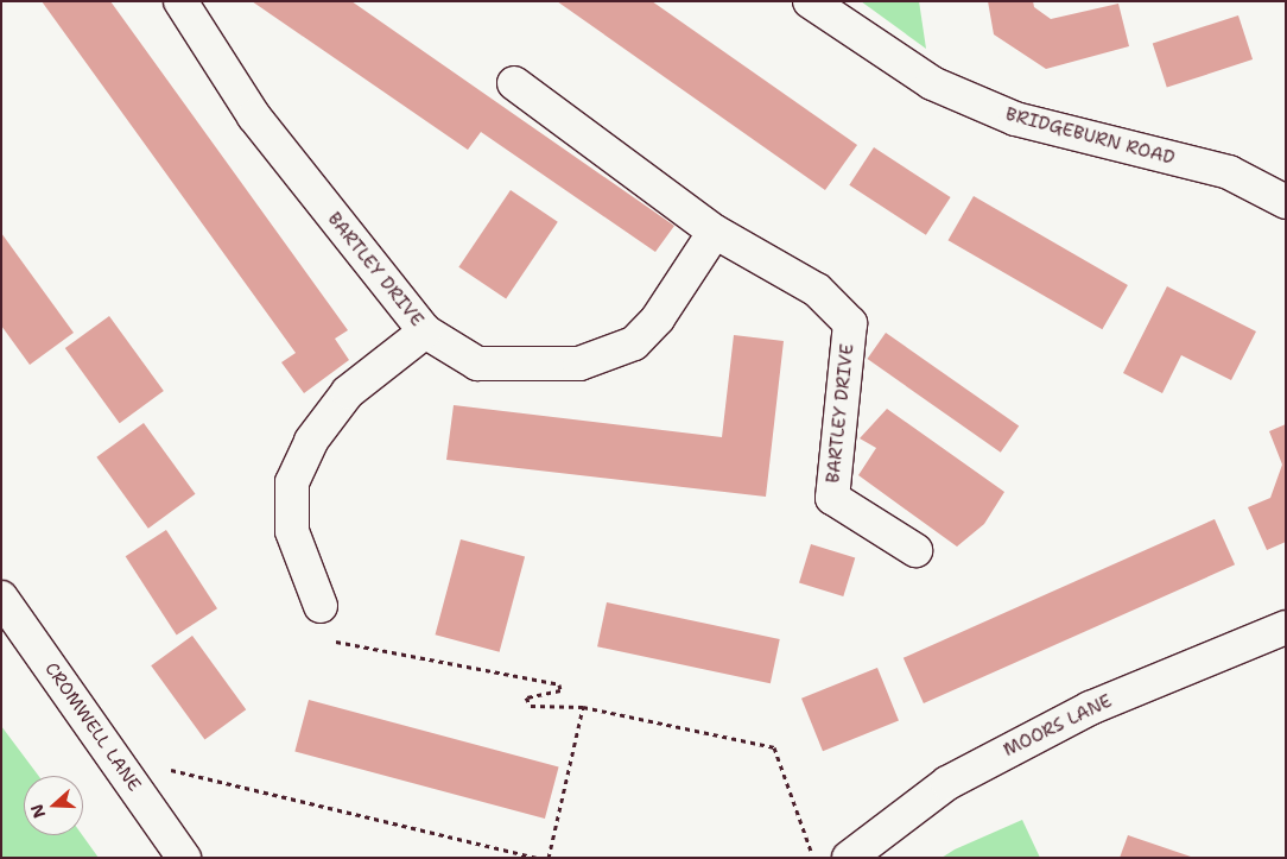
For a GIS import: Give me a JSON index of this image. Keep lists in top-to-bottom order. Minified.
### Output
{"streets":{"street":["BRIDGEBURN ROAD","BARTLEY DRIVE","MOORS LANE","CROMWELL LANE"]},"north":"left"}
